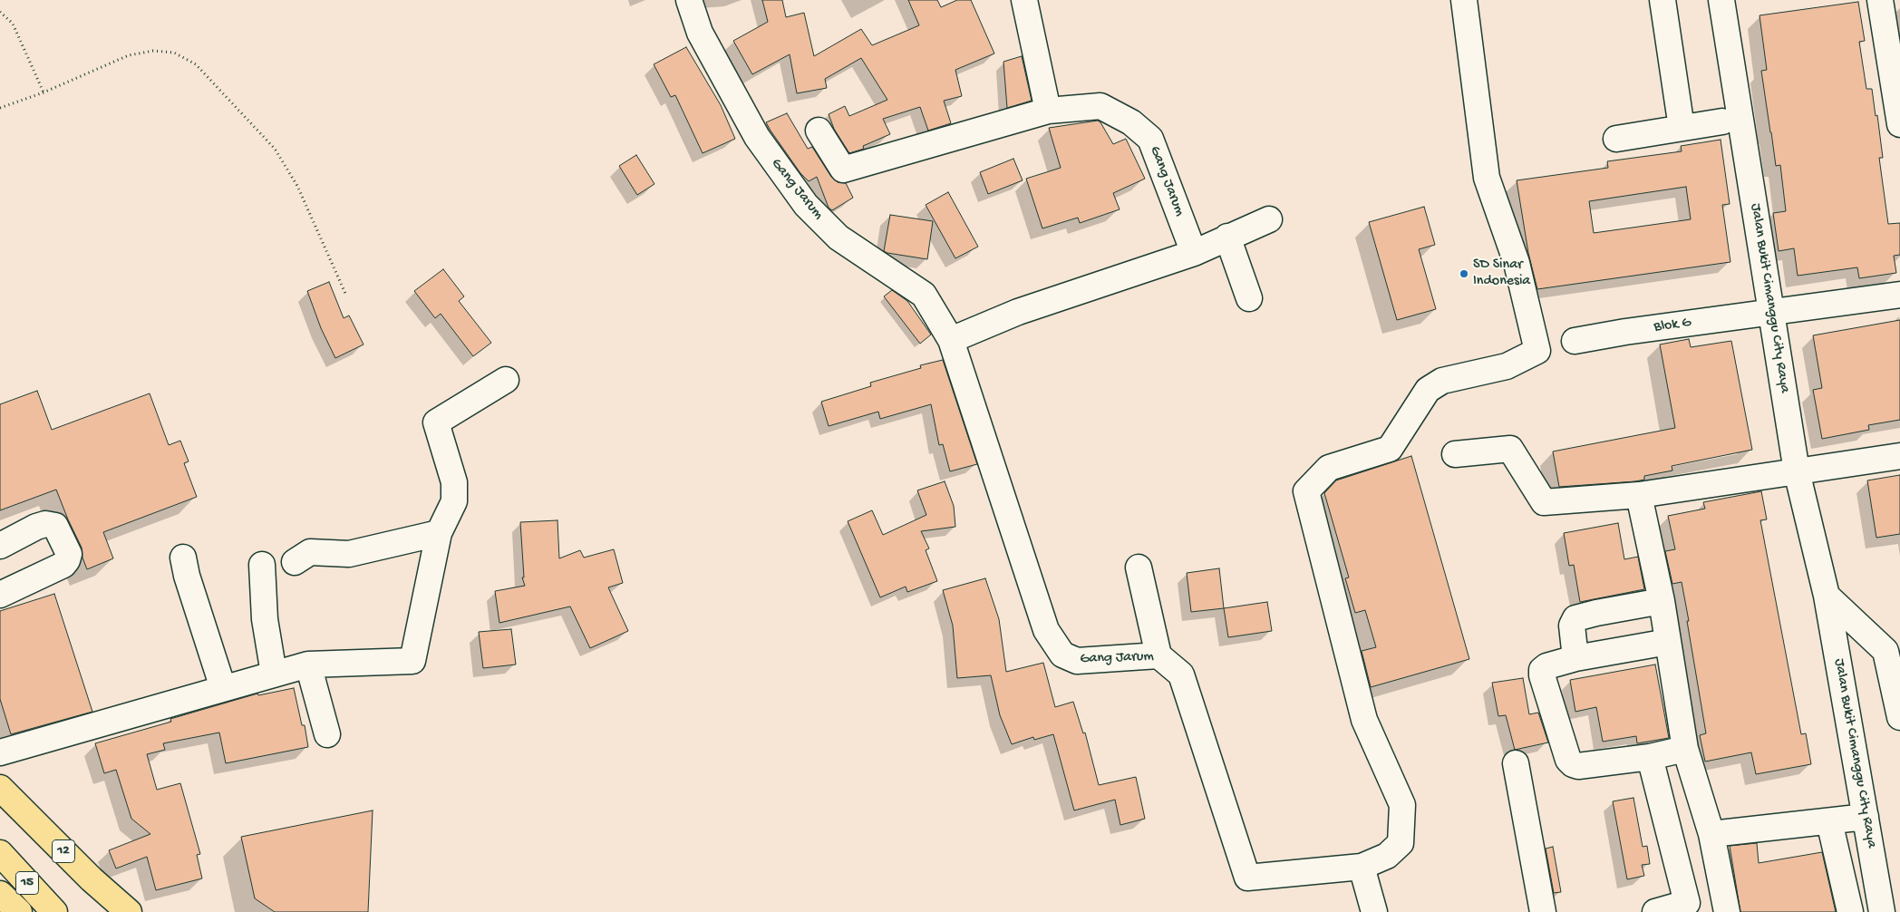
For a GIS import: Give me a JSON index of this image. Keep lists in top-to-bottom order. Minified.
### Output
{"streets":{"highway":["12","15"],"street":["Gang Jarum","Jalan Bukit Cimanggu City Raya","Blok G"]},"crossings":[["Jalan Bukit Cimanggu City Raya","Blok G"]],"places":["SD Sinar Indonesia"]}
